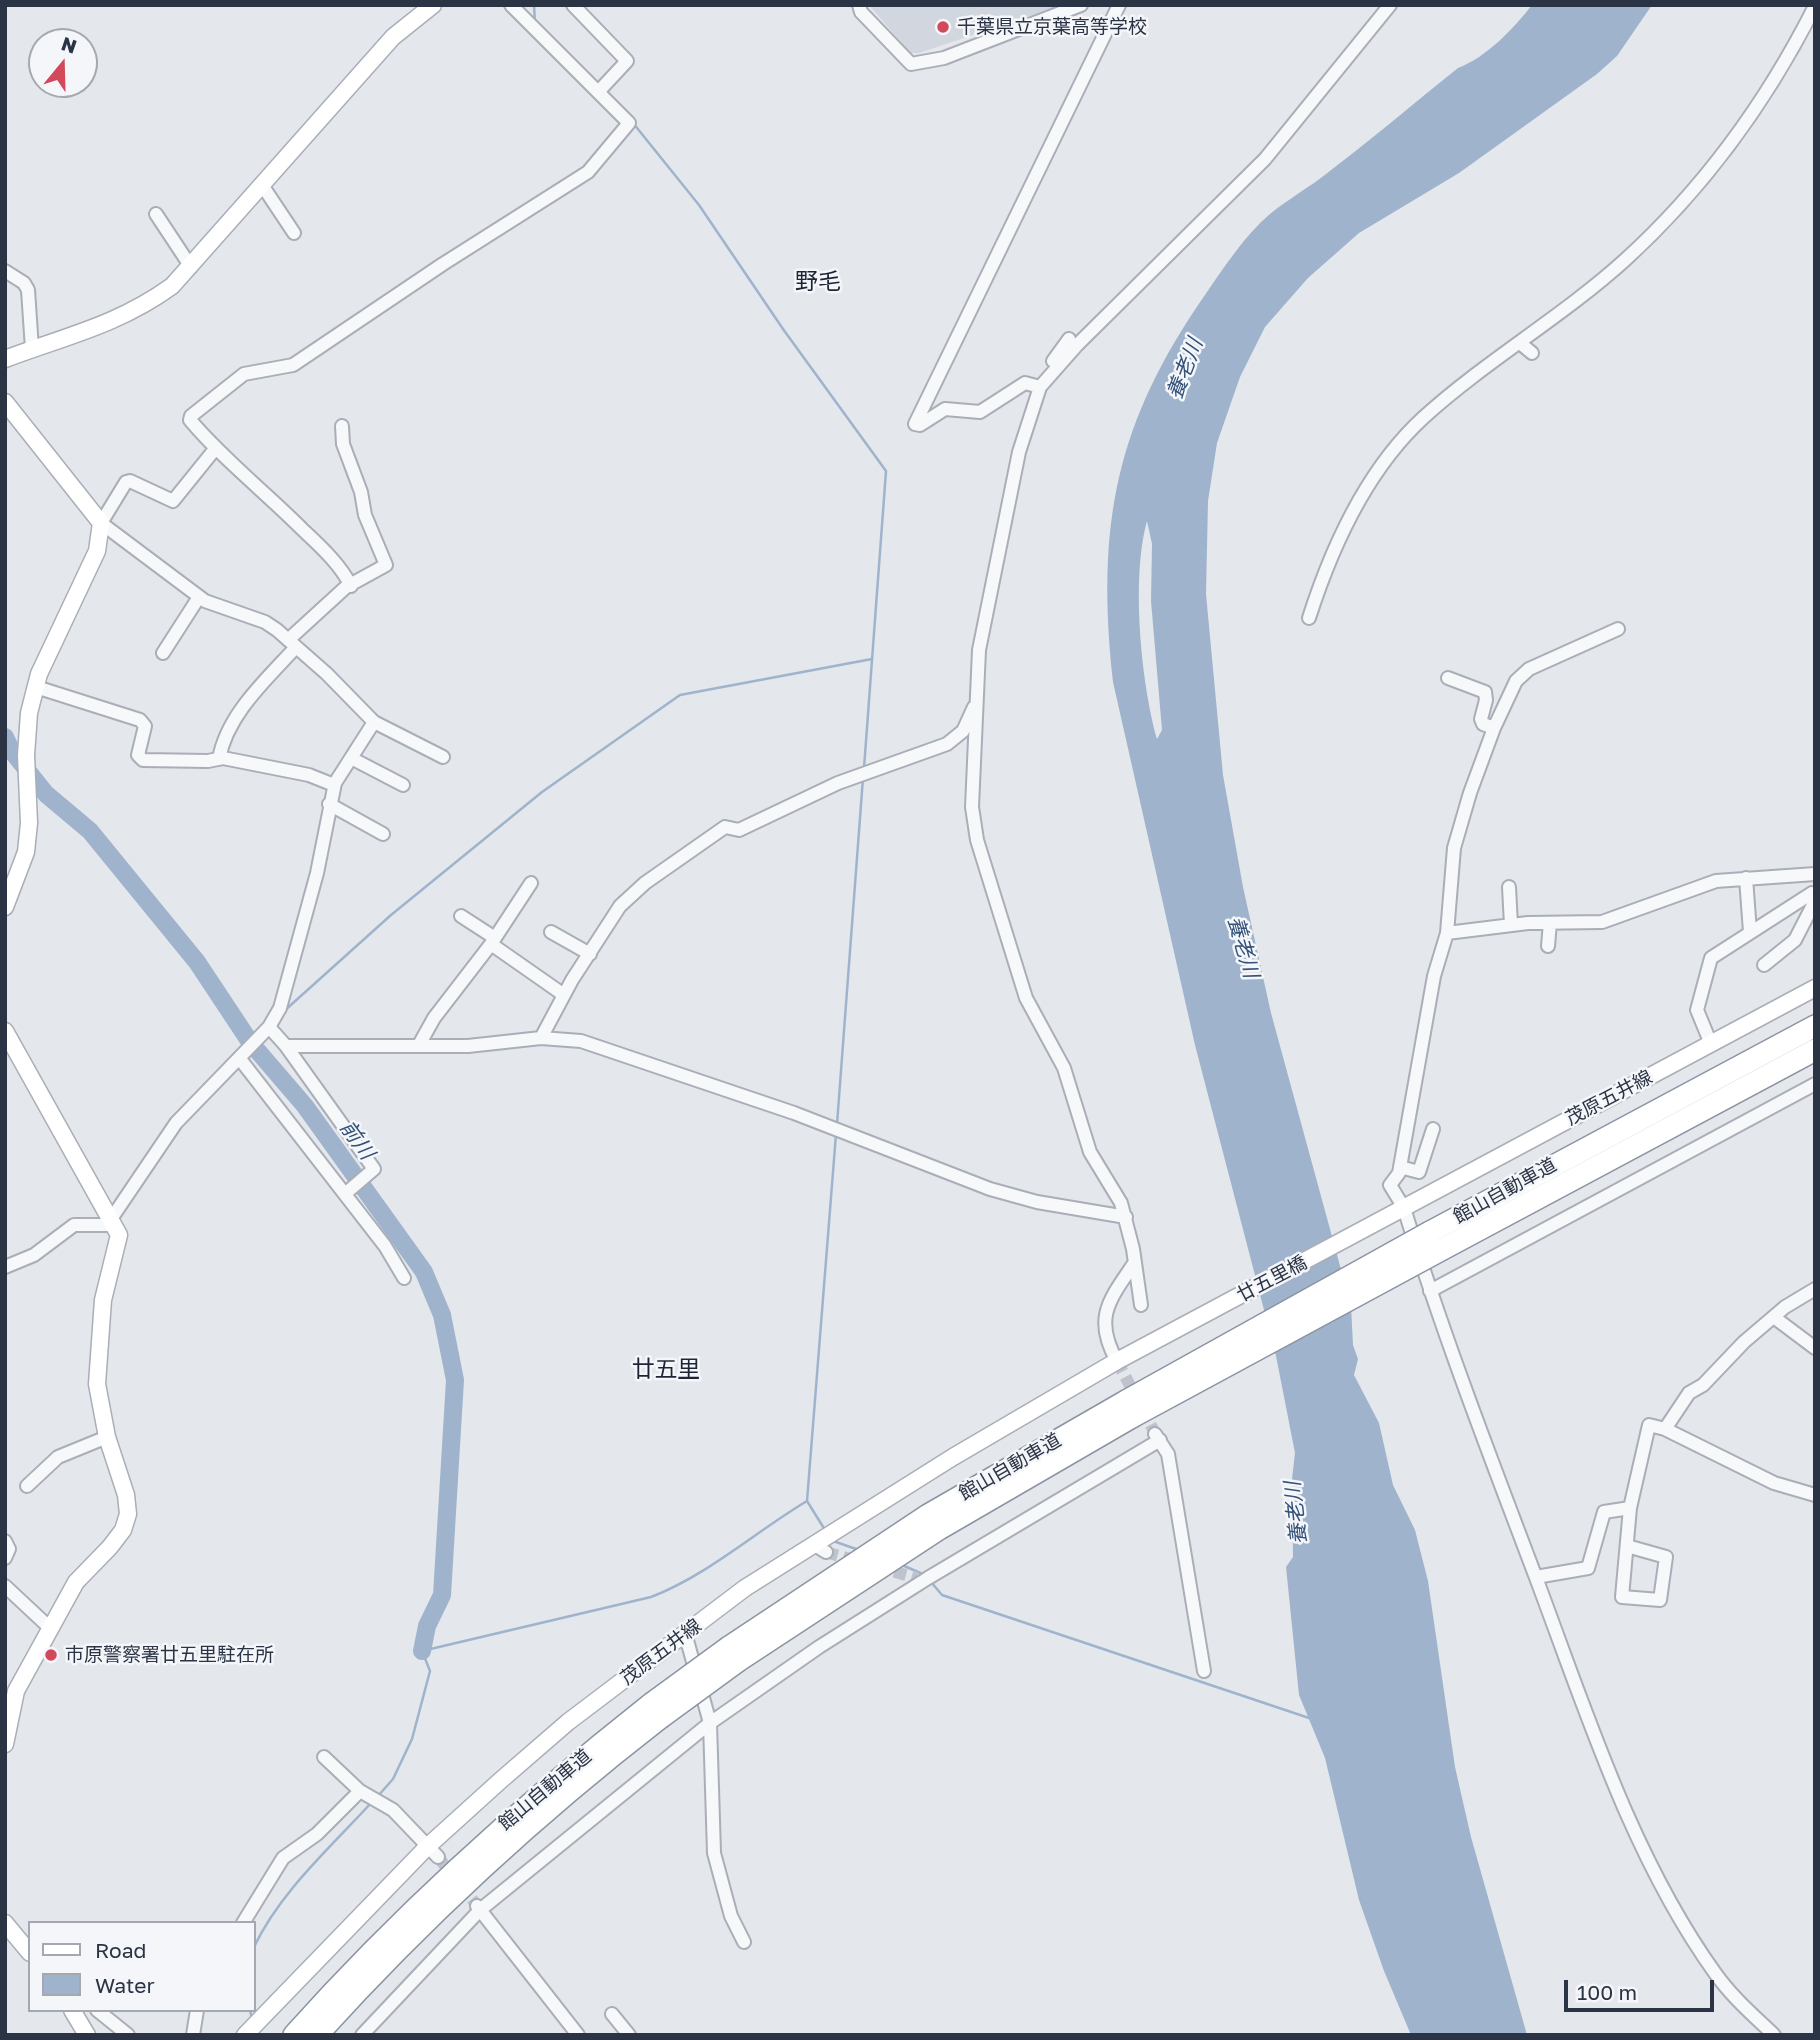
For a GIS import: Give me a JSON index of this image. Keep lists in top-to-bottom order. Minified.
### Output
{"streets":{"highway":["館山自動車道"],"street":["茂原五井線","廿五里橋"]},"crossings":[["茂原五井線","廿五里橋"]],"districts":["野毛","廿五里"],"water":["養老川","前川"],"places":["千葉県立京葉高等学校","市原警察署廿五里駐在所"],"legend":["Road","Water"],"scale_bar":"100 m","north":"top"}
